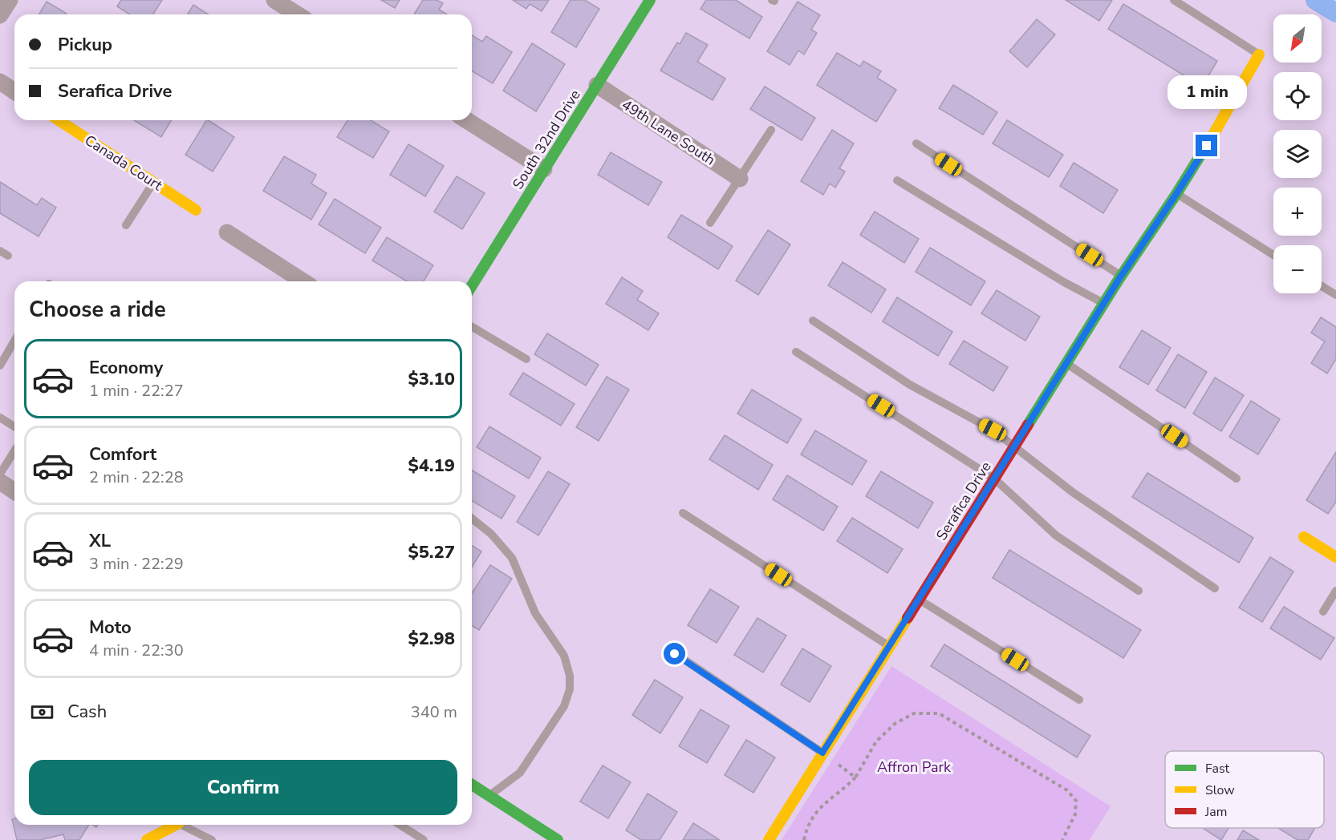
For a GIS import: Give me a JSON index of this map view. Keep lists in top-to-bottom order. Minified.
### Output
{"streets":{"street":["49th Lane South","South 32nd Drive","Canada Court","Serafica Drive"]},"crossings":[["49th Lane South","South 32nd Drive"]],"parks":["Affron Park"],"legend":["Fast","Slow","Jam"],"north":"bottom left","page":{"map_buttons":["+","−"],"banner":["Pickup","Serafica Drive"],"bubble":"1 min","heading":"Choose a ride","list":[{"name":"Economy","note":"1 min · 22:27","value":"$3.10"},{"name":"Comfort","note":"2 min · 22:28","value":"$4.19"},{"name":"XL","note":"3 min · 22:29","value":"$5.27"},{"name":"Moto","note":"4 min · 22:30","value":"$2.98"}],"pay":["Cash","340 m"],"buttons":"Confirm"}}
